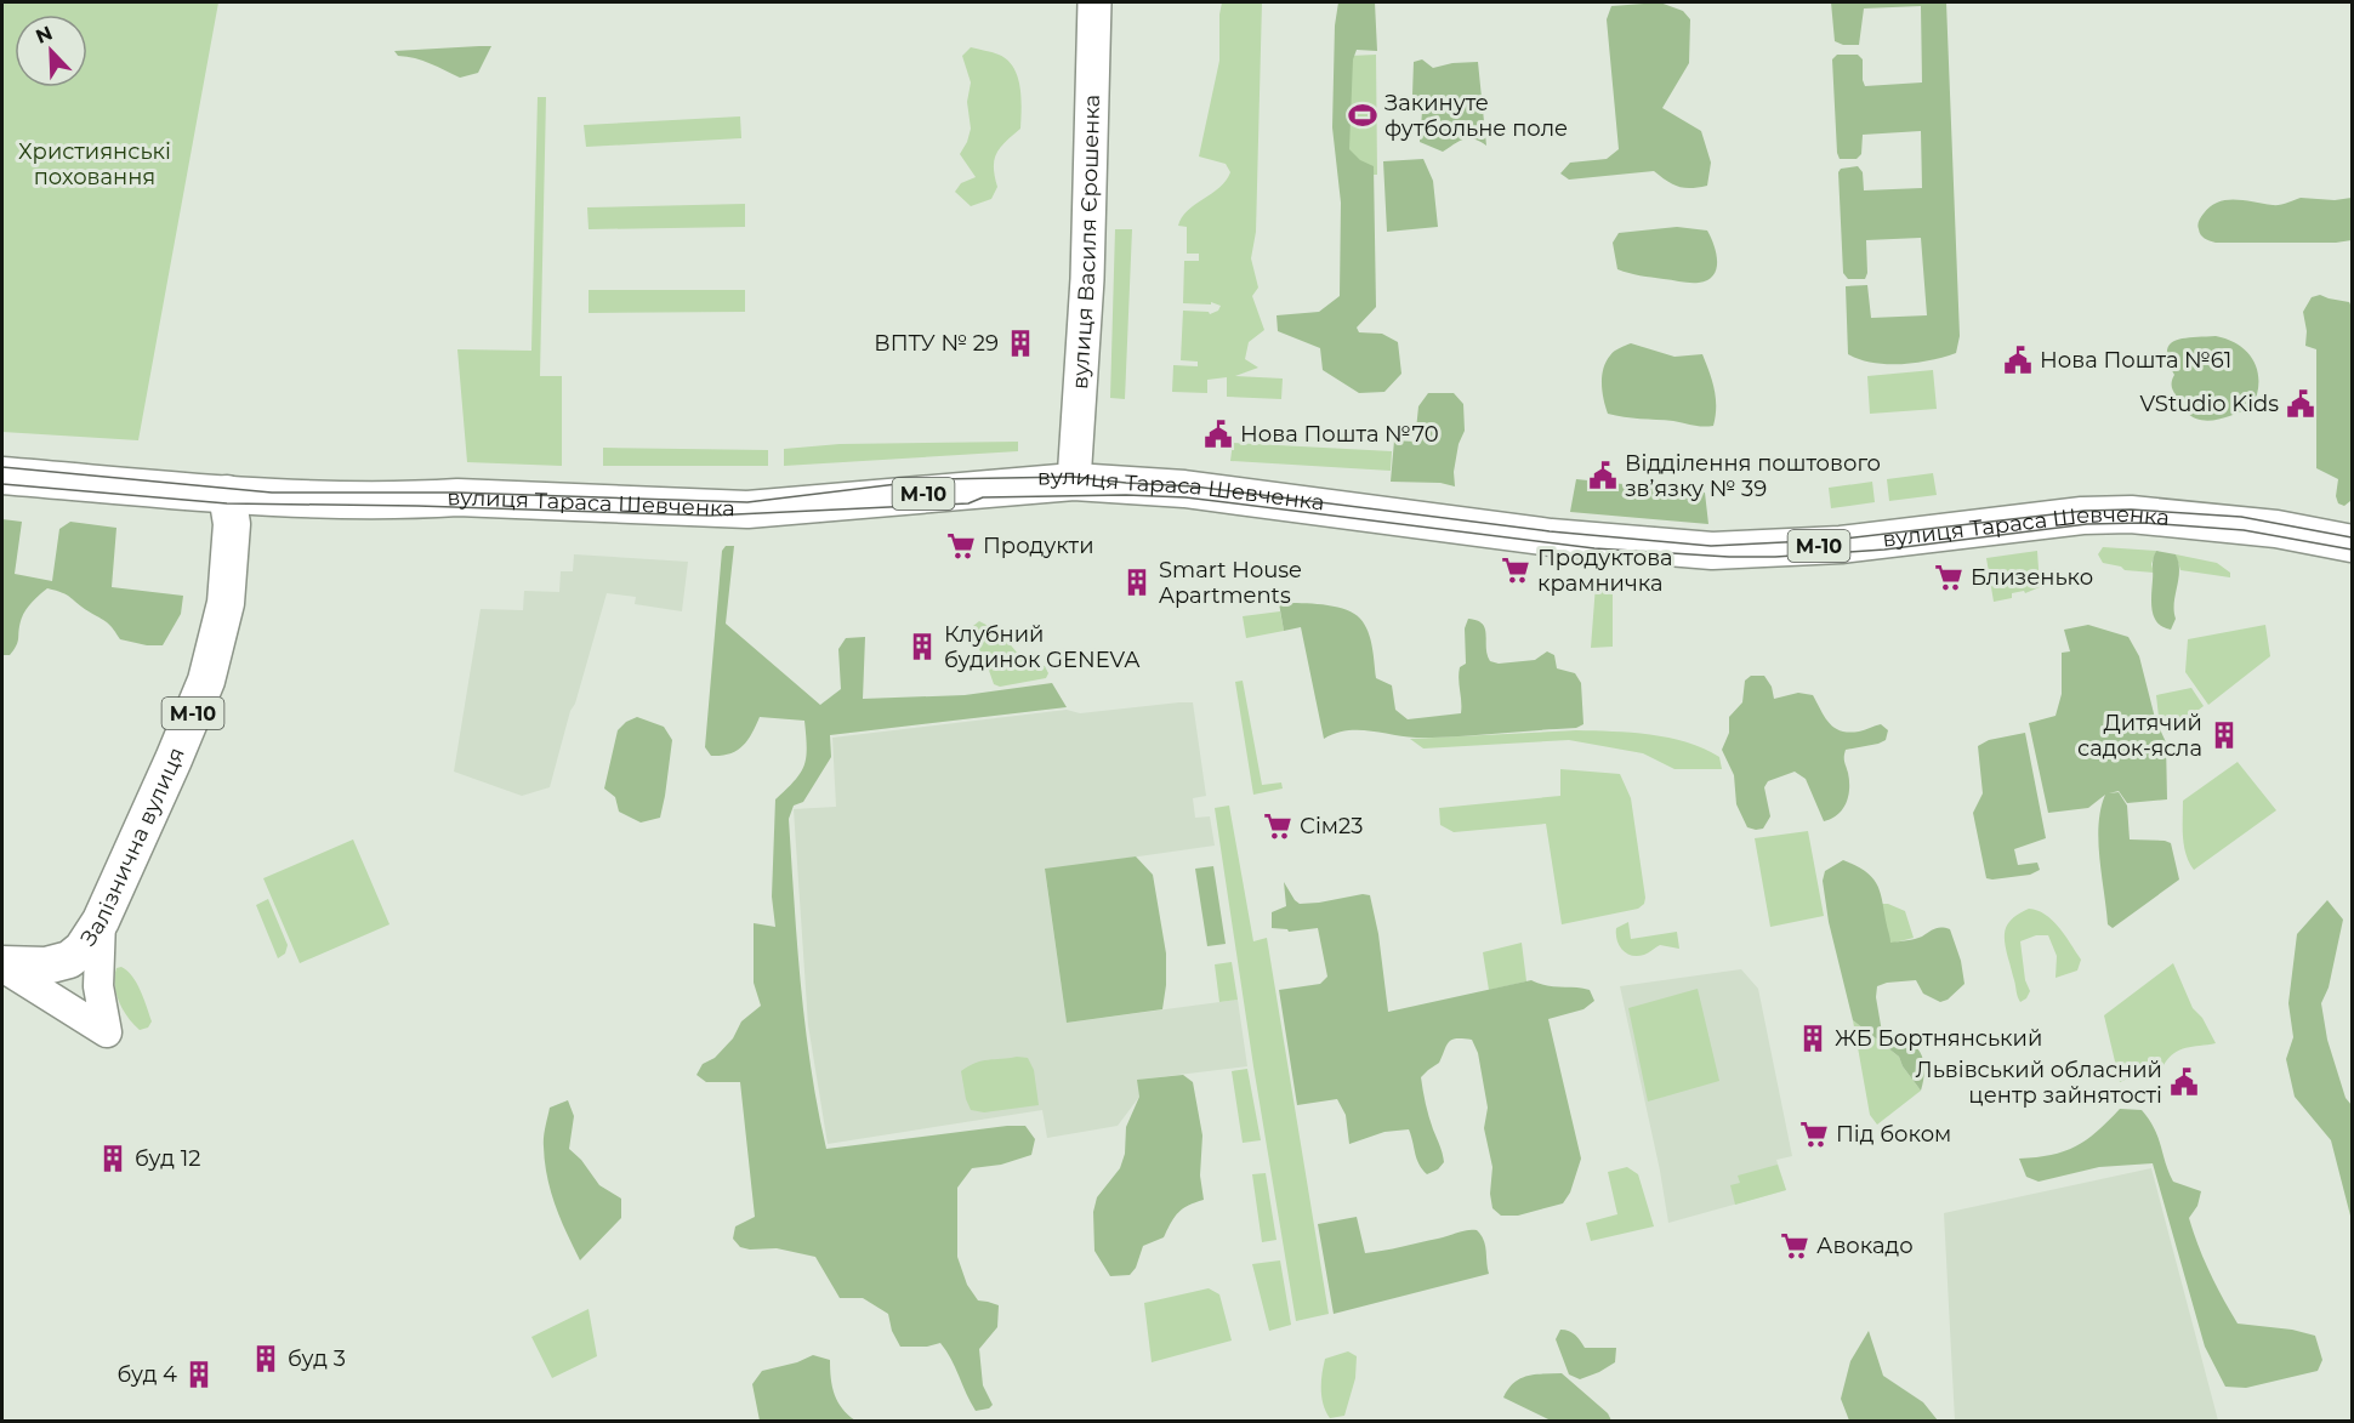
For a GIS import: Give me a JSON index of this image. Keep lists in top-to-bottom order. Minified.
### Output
{"streets":{"main road":["вулиця Василя Єрошенка","М-10","вулиця Тараса Шевченка","Залізнична вулиця"]},"crossings":[["вулиця Василя Єрошенка","вулиця Тараса Шевченка"],["вулиця Тараса Шевченка","Залізнична вулиця"]],"parks":["Християнські поховання"],"places":{"sports":["Закинуте футбольне поле"],"building":["ВПТУ № 29","Smart House Apartments","Клубний будинок GENEVA","Дитячий садок-ясла","ЖБ Бортнянський","буд 12","буд 3","буд 4"],"public building":["Нова Пошта №61","VStudio Kids","Нова Пошта №70","Відділення поштового зв’язку № 39","Львівський обласний центр зайнятості"],"supermarket":["Продукти","Продуктова крамничка","Близенько","Сім23","Під боком","Авокадо"]},"north":"top left"}
